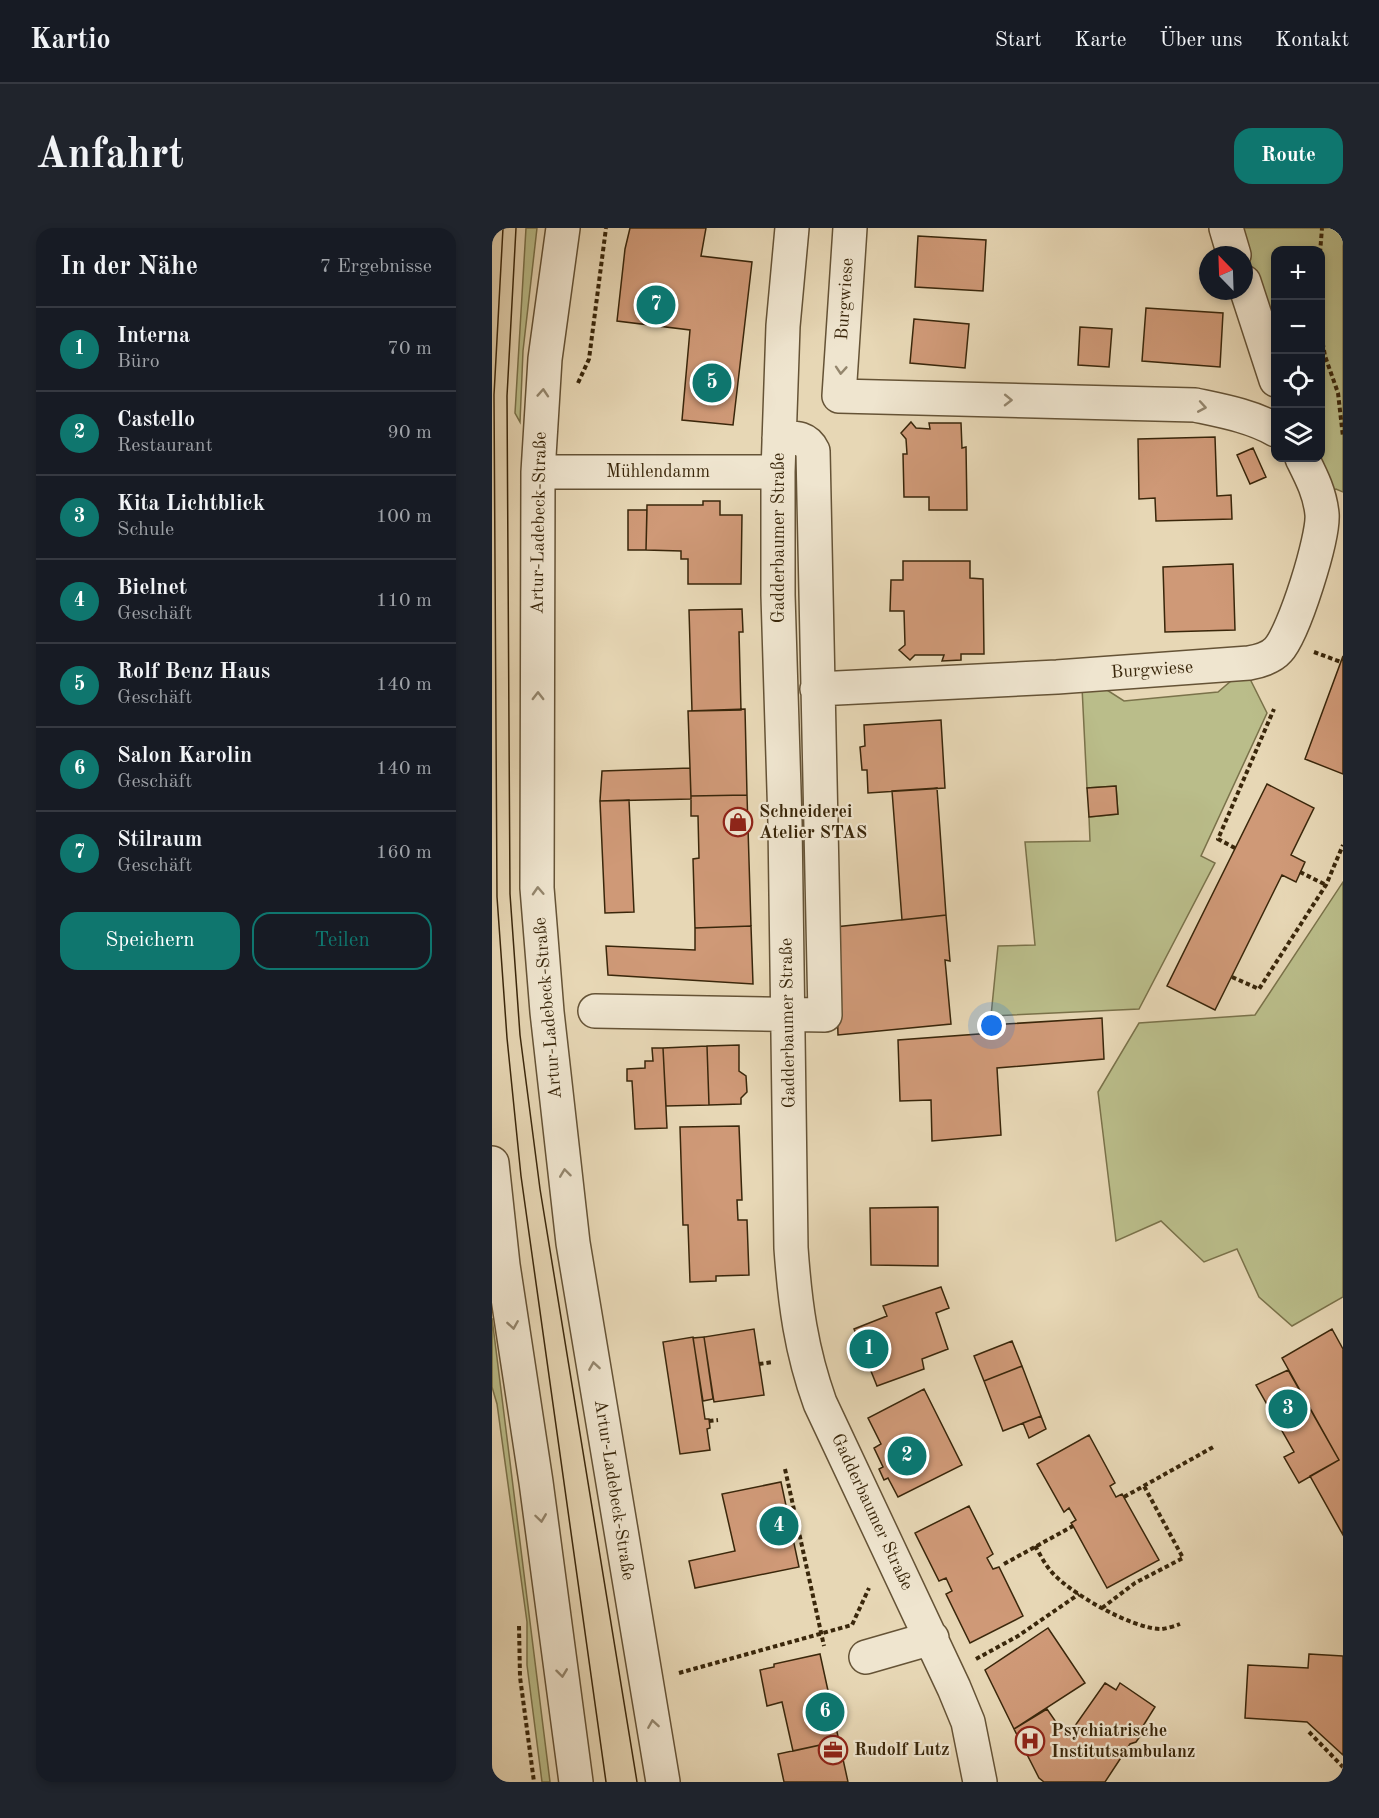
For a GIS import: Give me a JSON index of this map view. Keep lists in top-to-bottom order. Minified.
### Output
{"streets":{"street":["Burgwiese","Mühlendamm","Artur-Ladebeck-Straße","Gadderbaumer Straße"]},"crossings":[["Mühlendamm","Artur-Ladebeck-Straße"],["Mühlendamm","Gadderbaumer Straße"]],"places":{"shop":["Schneiderei Atelier STAS"],"hospital":["Psychiatrische Institutsambulanz"],"office":["Rudolf Lutz"]},"north":"top left","page":{"header":"Kartio","nav":["Start","Karte","Über uns","Kontakt"],"buttons":["Route",["Speichern","Teilen"]],"title":"Anfahrt","heading":["In der Nähe","7 Ergebnisse"],"map_buttons":["+","−"],"pins":["7","5","1","3","2","4","6"],"list":[{"mark":"1","name":"Interna","note":"Büro","value":"70 m"},{"mark":"2","name":"Castello","note":"Restaurant","value":"90 m"},{"mark":"3","name":"Kita Lichtblick","note":"Schule","value":"100 m"},{"mark":"4","name":"Bielnet","note":"Geschäft","value":"110 m"},{"mark":"5","name":"Rolf Benz Haus","note":"Geschäft","value":"140 m"},{"mark":"6","name":"Salon Karolin","note":"Geschäft","value":"140 m"},{"mark":"7","name":"Stilraum","note":"Geschäft","value":"160 m"}]}}
